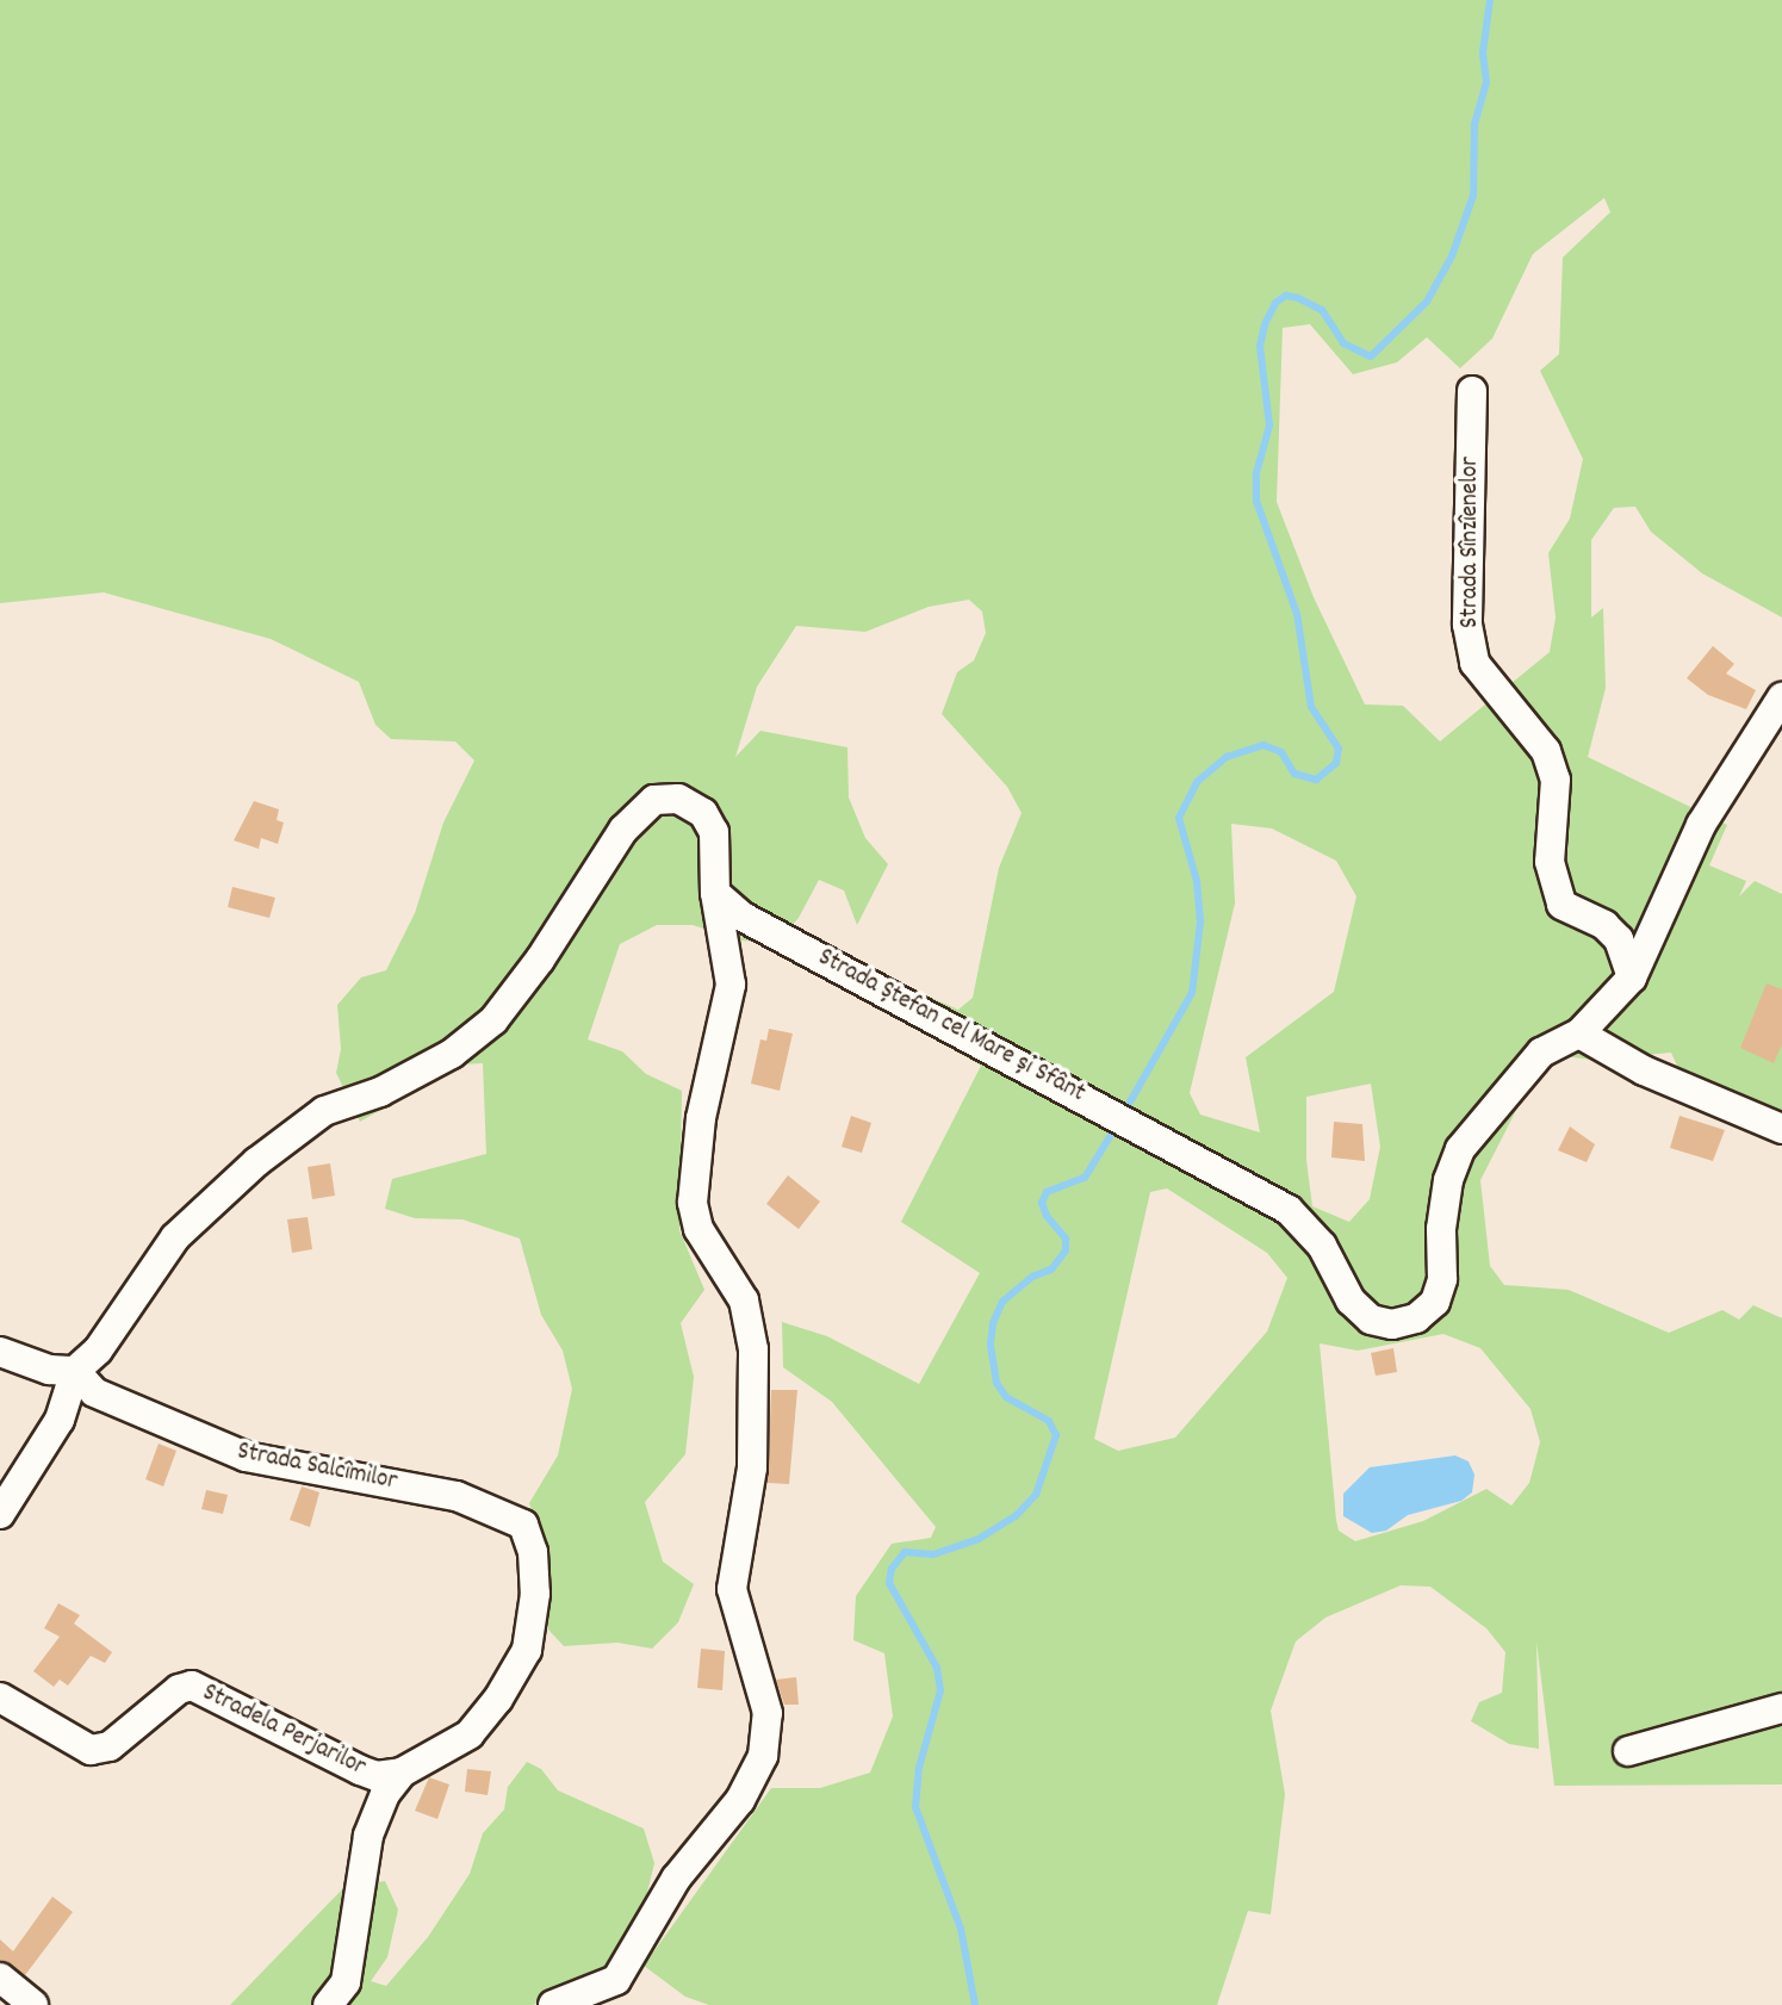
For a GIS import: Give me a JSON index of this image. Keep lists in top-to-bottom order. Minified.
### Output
{"streets":{"street":["Strada Sînzîenelor","Strada Ștefan cel Mare și Sfânt","Strada Salcîmilor","Stradela Perjarilor"]},"crossings":[["Strada Sînzîenelor","Strada Ștefan cel Mare și Sfânt"],["Strada Salcîmilor","Stradela Perjarilor"]]}
